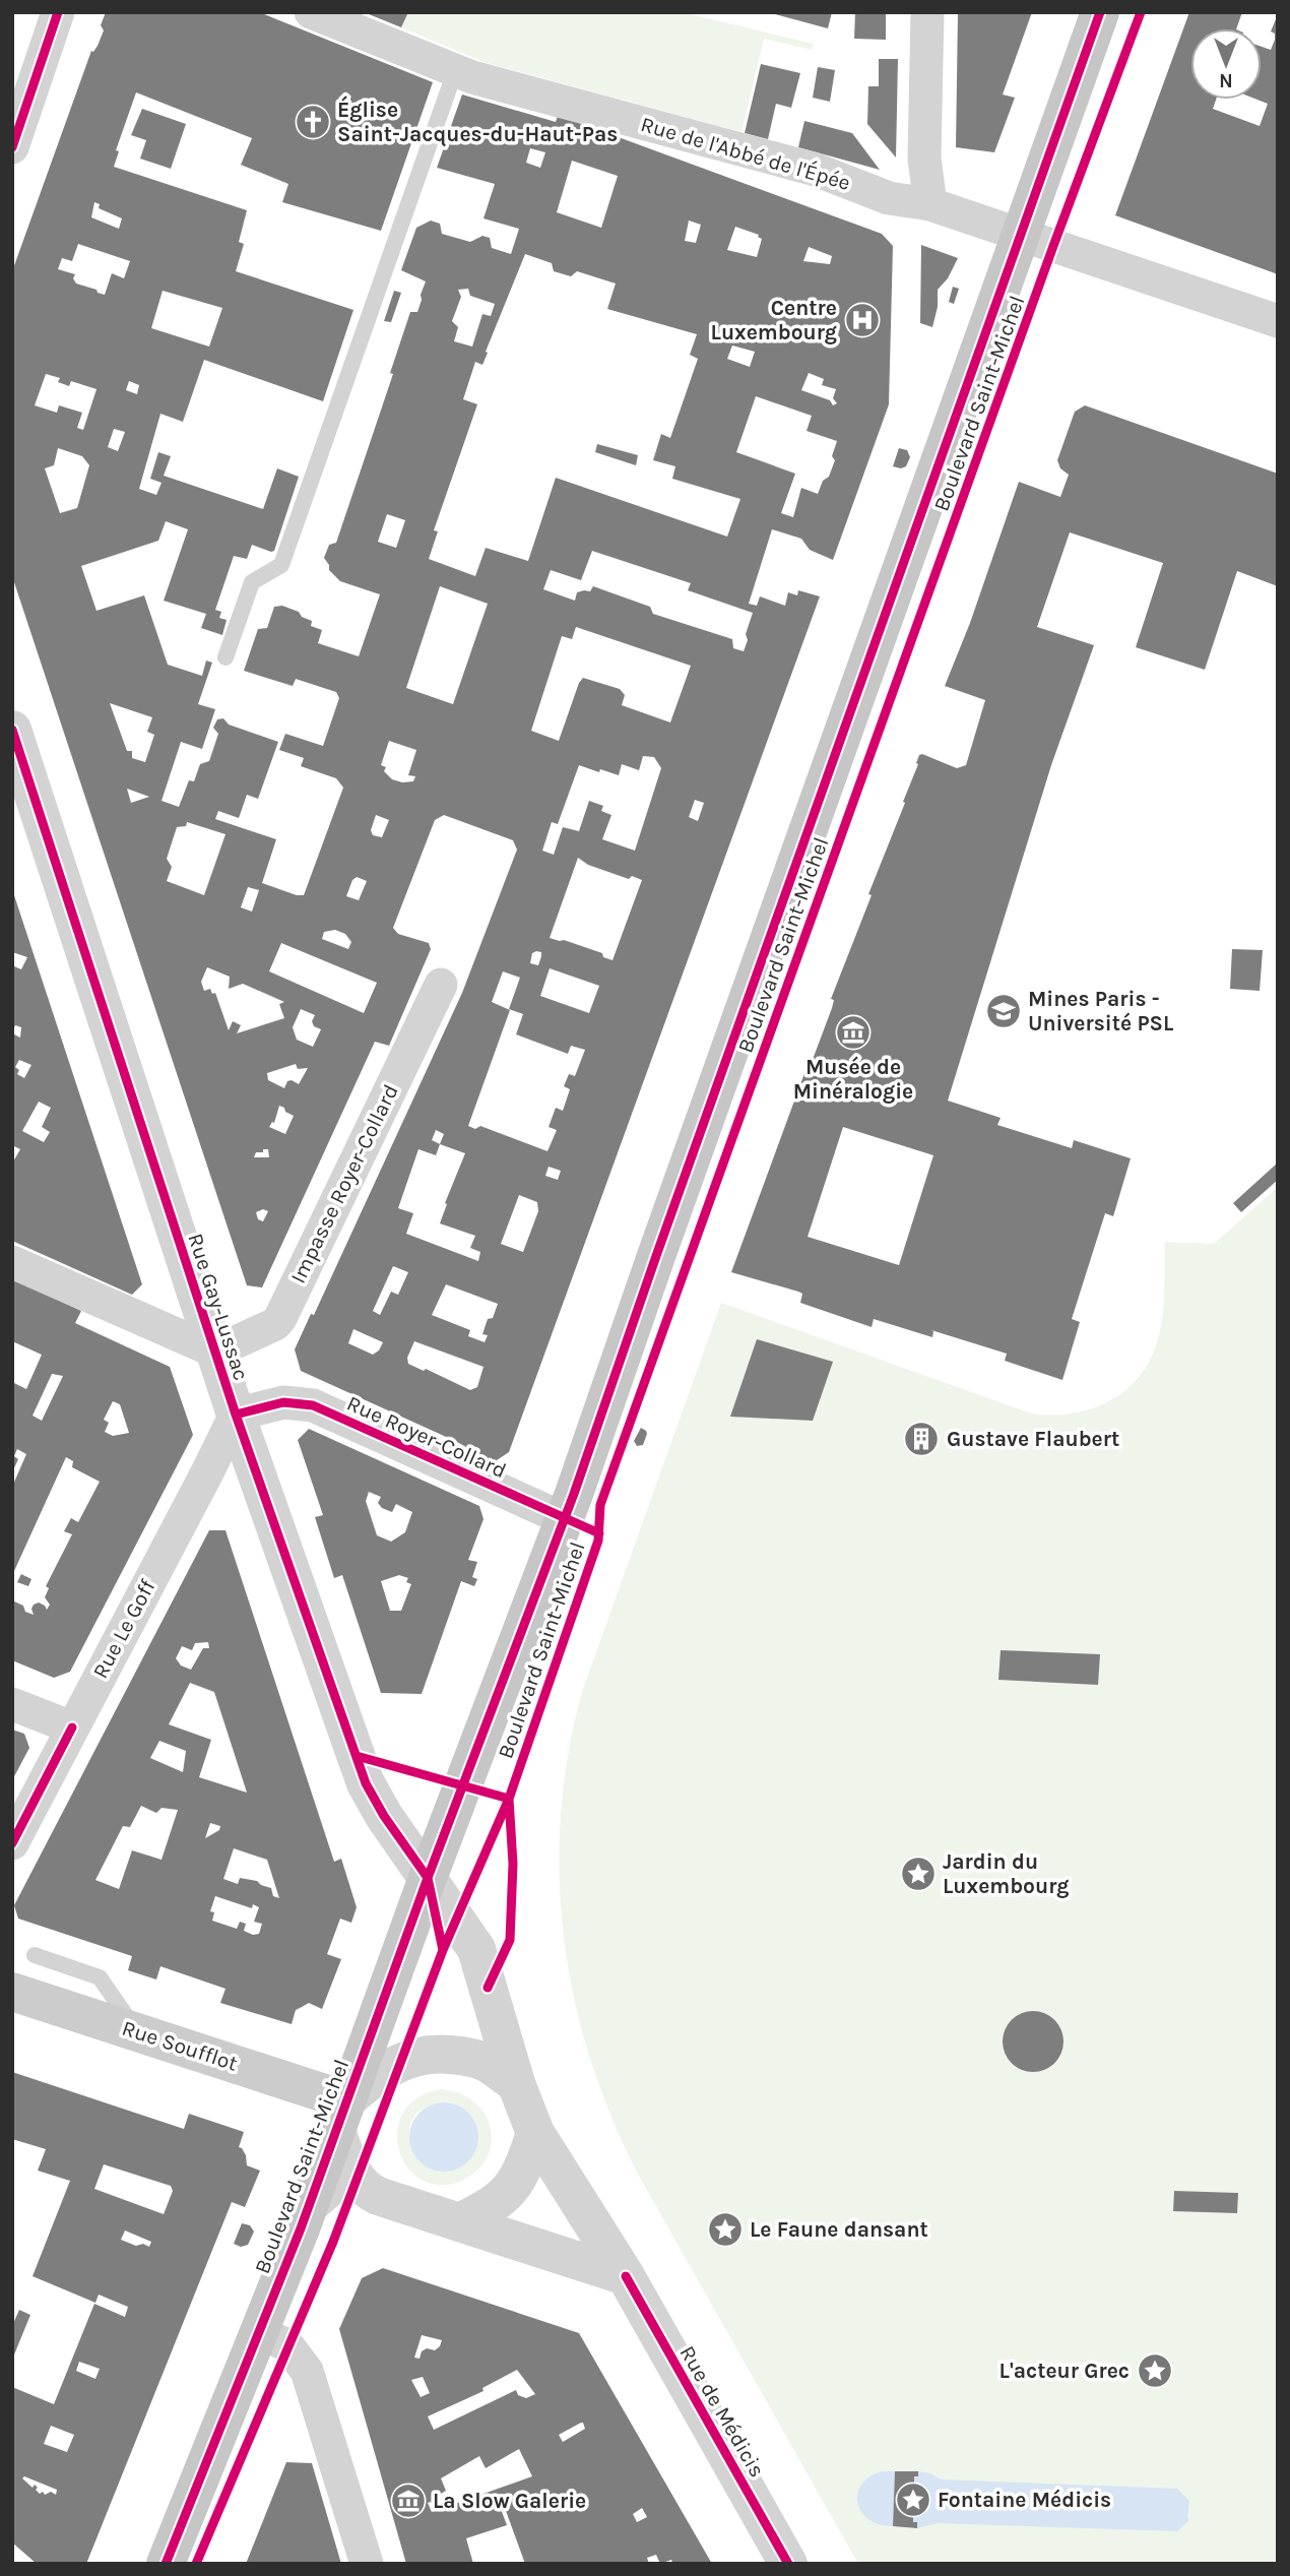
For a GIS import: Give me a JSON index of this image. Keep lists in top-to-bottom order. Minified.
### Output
{"streets":{"main road":["Boulevard Saint-Michel","Rue Soufflot"],"street":["Rue de l'Abbé de l'Épée","Impasse Royer-Collard","Rue Gay-Lussac","Rue Royer-Collard","Rue Le Goff","Rue de Médicis"]},"crossings":[["Rue de l'Abbé de l'Épée","Boulevard Saint-Michel"],["Boulevard Saint-Michel","Rue Gay-Lussac"],["Boulevard Saint-Michel","Rue Royer-Collard"],["Boulevard Saint-Michel","Rue Soufflot"],["Boulevard Saint-Michel","Rue de Médicis"],["Impasse Royer-Collard","Rue Gay-Lussac"],["Rue Gay-Lussac","Rue Royer-Collard"],["Rue Gay-Lussac","Rue Le Goff"],["Rue Gay-Lussac","Rue Soufflot"],["Rue Gay-Lussac","Rue de Médicis"],["Rue Royer-Collard","Rue Le Goff"],["Rue Soufflot","Rue de Médicis"]],"places":{"church":["Église Saint-Jacques-du-Haut-Pas"],"hospital":["Centre Luxembourg"],"school or university":["Mines Paris - Université PSL"],"museum":["Musée de Minéralogie","La Slow Galerie"],"building":["Gustave Flaubert"],"place":["Jardin du Luxembourg","Le Faune dansant","L'acteur Grec","Fontaine Médicis"]},"north":"bottom"}
